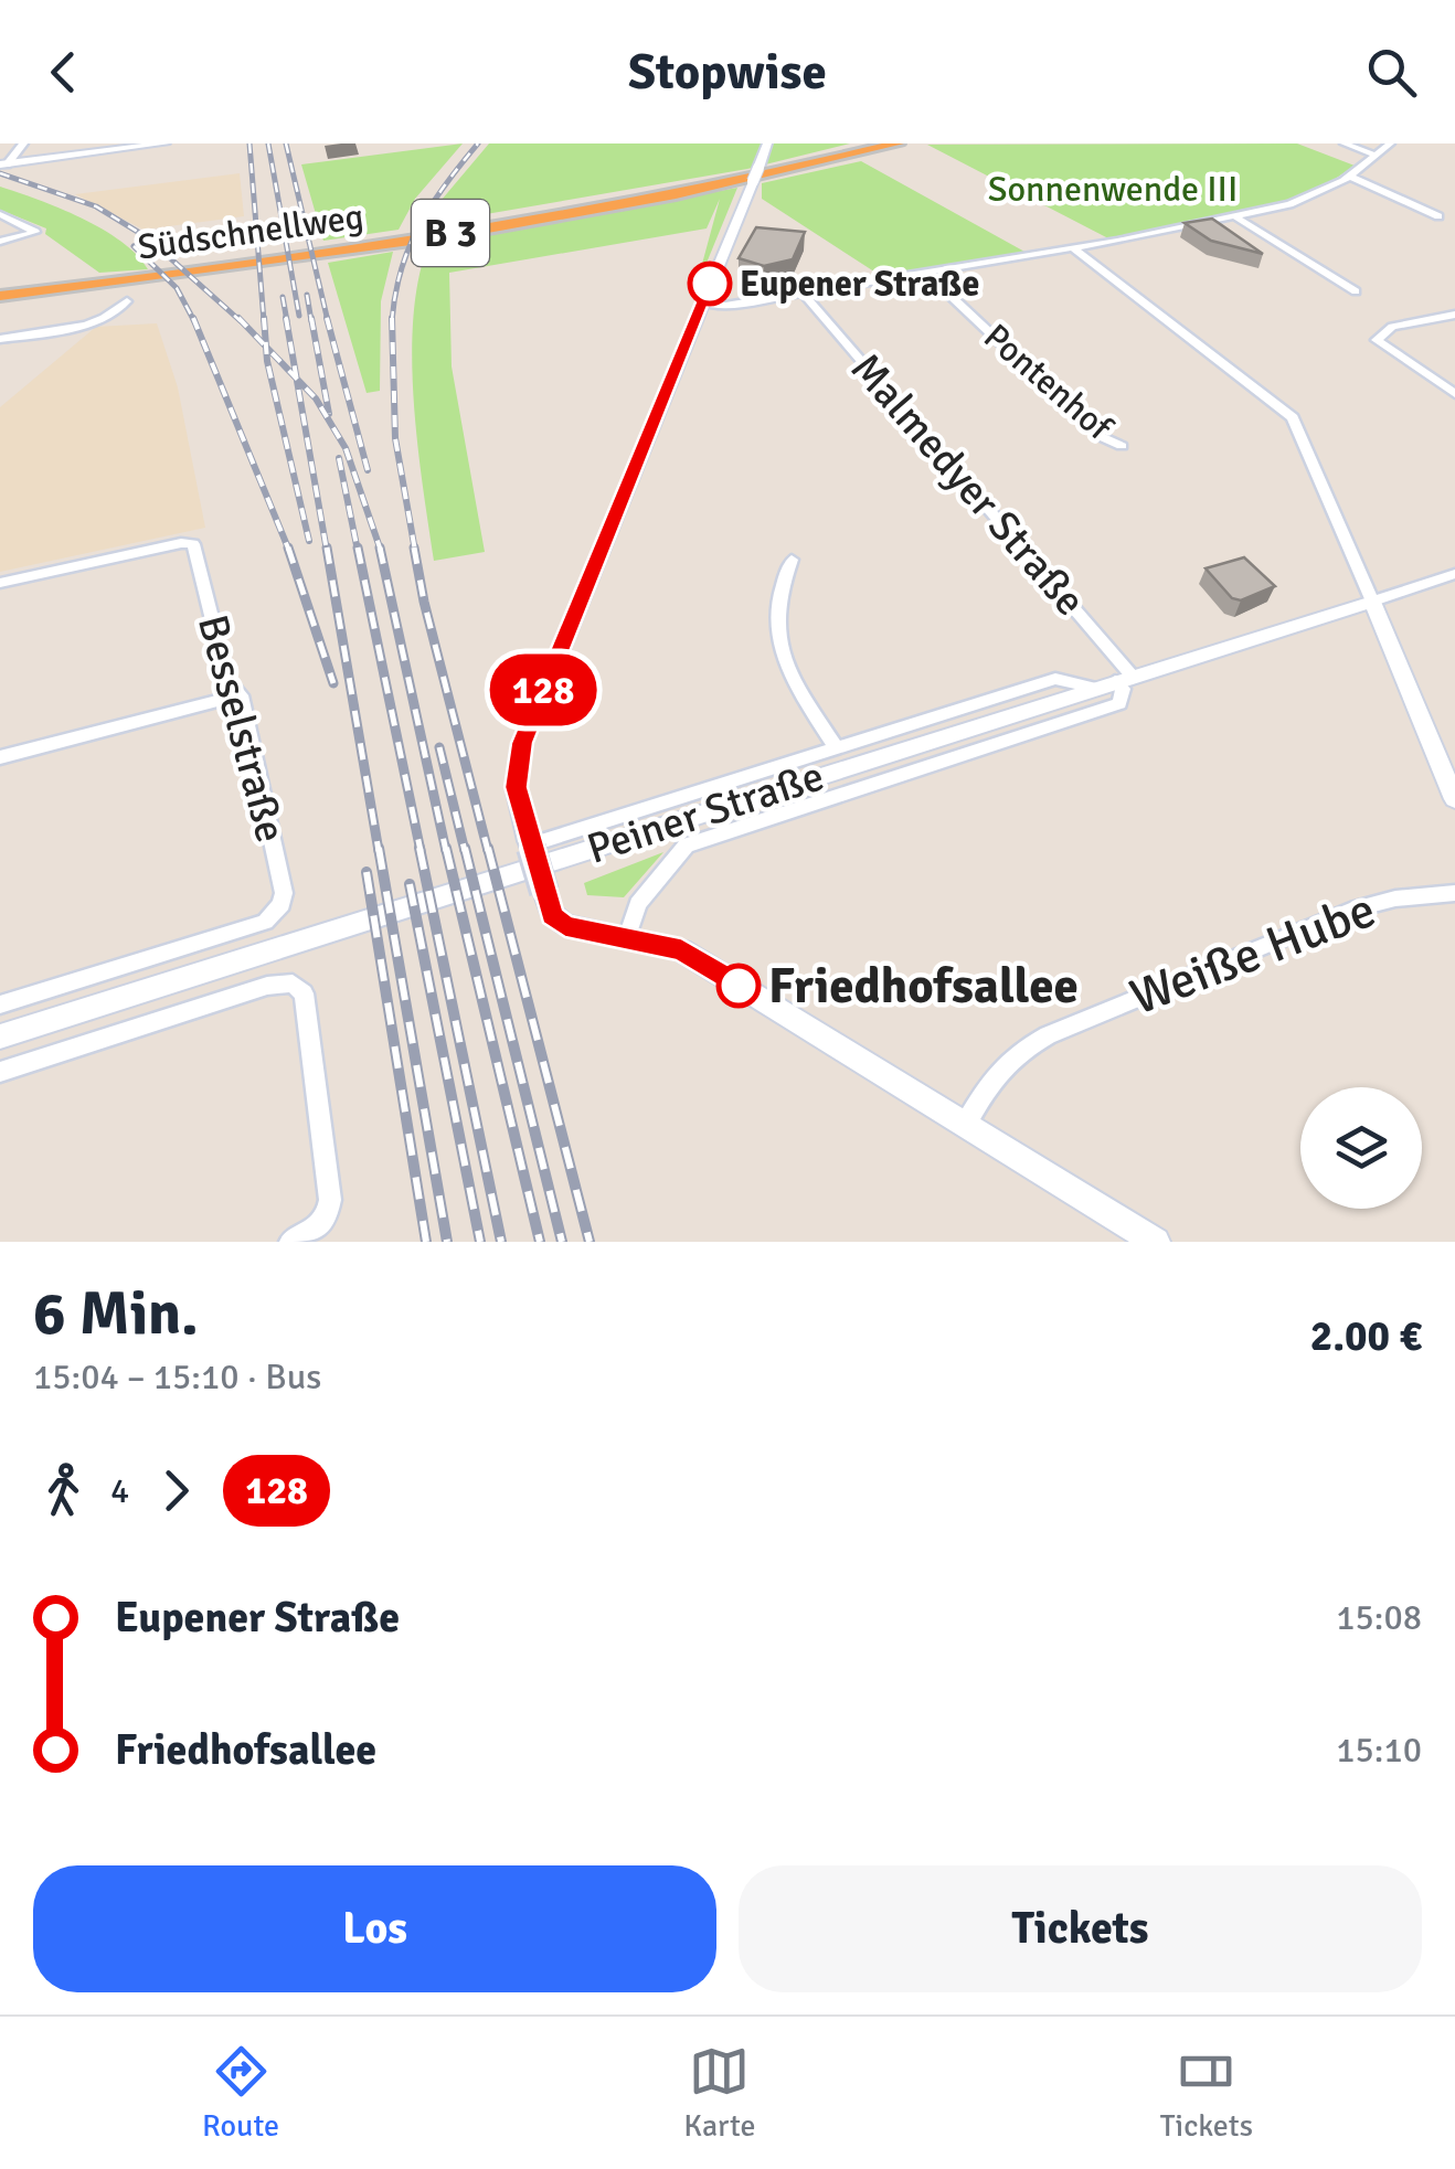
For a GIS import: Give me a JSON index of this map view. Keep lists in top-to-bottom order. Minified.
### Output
{"streets":{"highway":["Südschnellweg","B 3"],"street":["Pontenhof","Malmedyer Straße","Besselstraße","Peiner Straße","Weiße Hube"]},"crossings":[["Malmedyer Straße","Peiner Straße"]],"parks":["Sonnenwende III"],"places":["Eupener Straße","Friedhofsallee"],"lines":["bus line 128"],"page":{"header":"Stopwise","on_map":"128","heading":["6 Min.","15:04 – 15:10 · Bus","2.00 €"],"legs":["4","128"],"list":[{"name":"Eupener Straße","value":"15:08"},{"name":"Friedhofsallee","value":"15:10"}],"buttons":["Los","Tickets"],"tabs":["Route","Karte","Tickets"]}}
